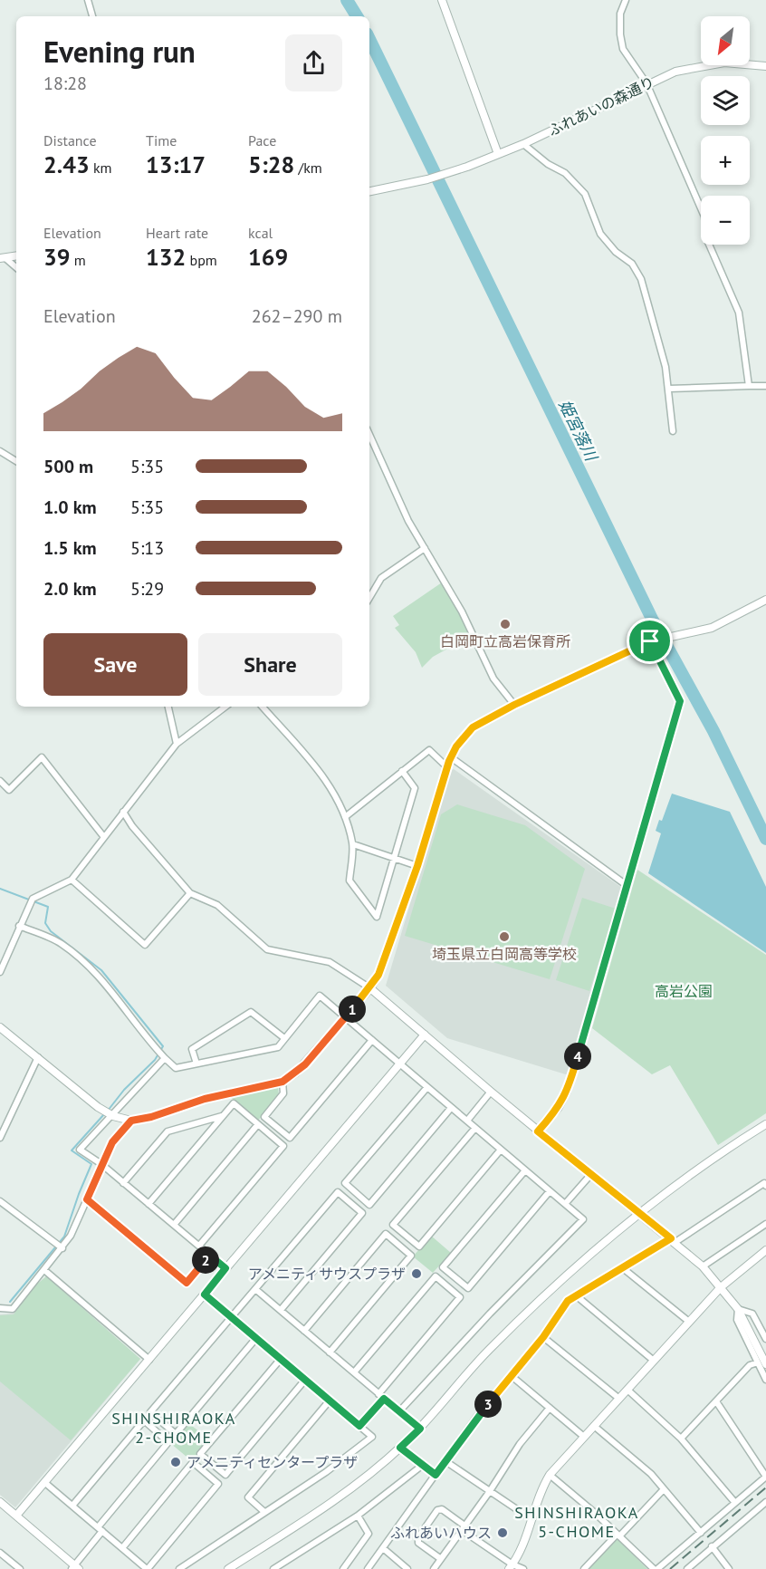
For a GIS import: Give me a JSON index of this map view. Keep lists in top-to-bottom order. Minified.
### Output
{"streets":{"street":["ふれあいの森通り"]},"districts":["SHINSHIRAOKA 2-CHOME","SHINSHIRAOKA 5-CHOME"],"water":["姫宮落川"],"parks":["高岩公園"],"places":["白岡町立高岩保育所","埼玉県立白岡高等学校","アメニティサウスプラザ","アメニティセンタープラザ","ふれあいハウス"],"north":"bottom left","page":{"map_buttons":["+","−"],"heading":["Evening run","18:28"],"stats":[["Distance","2.43 km"],["Time","13:17"],["Pace","5:28 /km"],["Elevation","39 m"],["Heart rate","132 bpm"],["kcal","169"]],"chart":["Elevation","262–290 m"],"list":[{"name":"500 m","note":"5:35"},{"name":"1.0 km","note":"5:35"},{"name":"1.5 km","note":"5:13"},{"name":"2.0 km","note":"5:29"}],"buttons":["Save","Share"],"pins":["1","4","2","3"]}}
